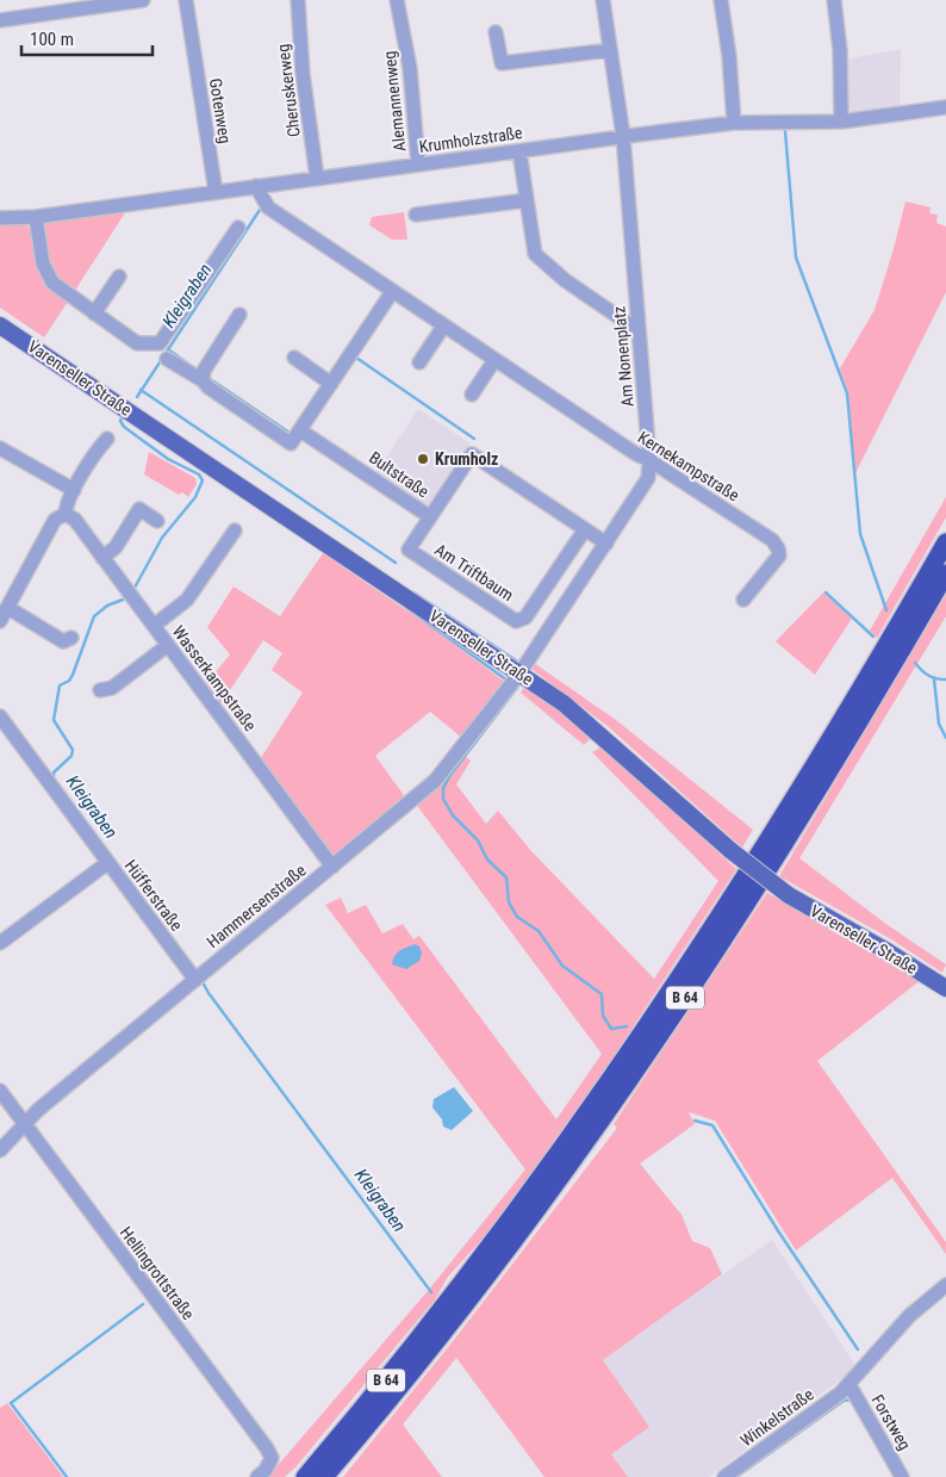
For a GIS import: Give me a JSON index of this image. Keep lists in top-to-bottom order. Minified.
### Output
{"streets":{"highway":["B 64"],"main road":["Varenseller Straße"],"street":["Cheruskerweg","Alemannenweg","Gotenweg","Krumholzstraße","Am Nonenplatz","Kernekampstraße","Bultstraße","Am Triftbaum","Wasserkampstraße","Hüfferstraße","Hammersenstraße","Hellingrottstraße","Winkelstraße","Forstweg"]},"crossings":[["Cheruskerweg","Krumholzstraße"],["Alemannenweg","Krumholzstraße"],["Gotenweg","Krumholzstraße"],["Krumholzstraße","Am Nonenplatz"],["Krumholzstraße","Kernekampstraße"],["Am Nonenplatz","Varenseller Straße"],["Am Nonenplatz","Kernekampstraße"],["Am Nonenplatz","Bultstraße"],["Am Nonenplatz","Hammersenstraße"],["Varenseller Straße","Hammersenstraße"],["Bultstraße","Am Triftbaum"],["Wasserkampstraße","Hammersenstraße"],["Hüfferstraße","Hammersenstraße"],["Hammersenstraße","Hellingrottstraße"],["Winkelstraße","Forstweg"]],"water":["Kleigraben"],"places":["Krumholz"],"scale_bar":"100 m"}
